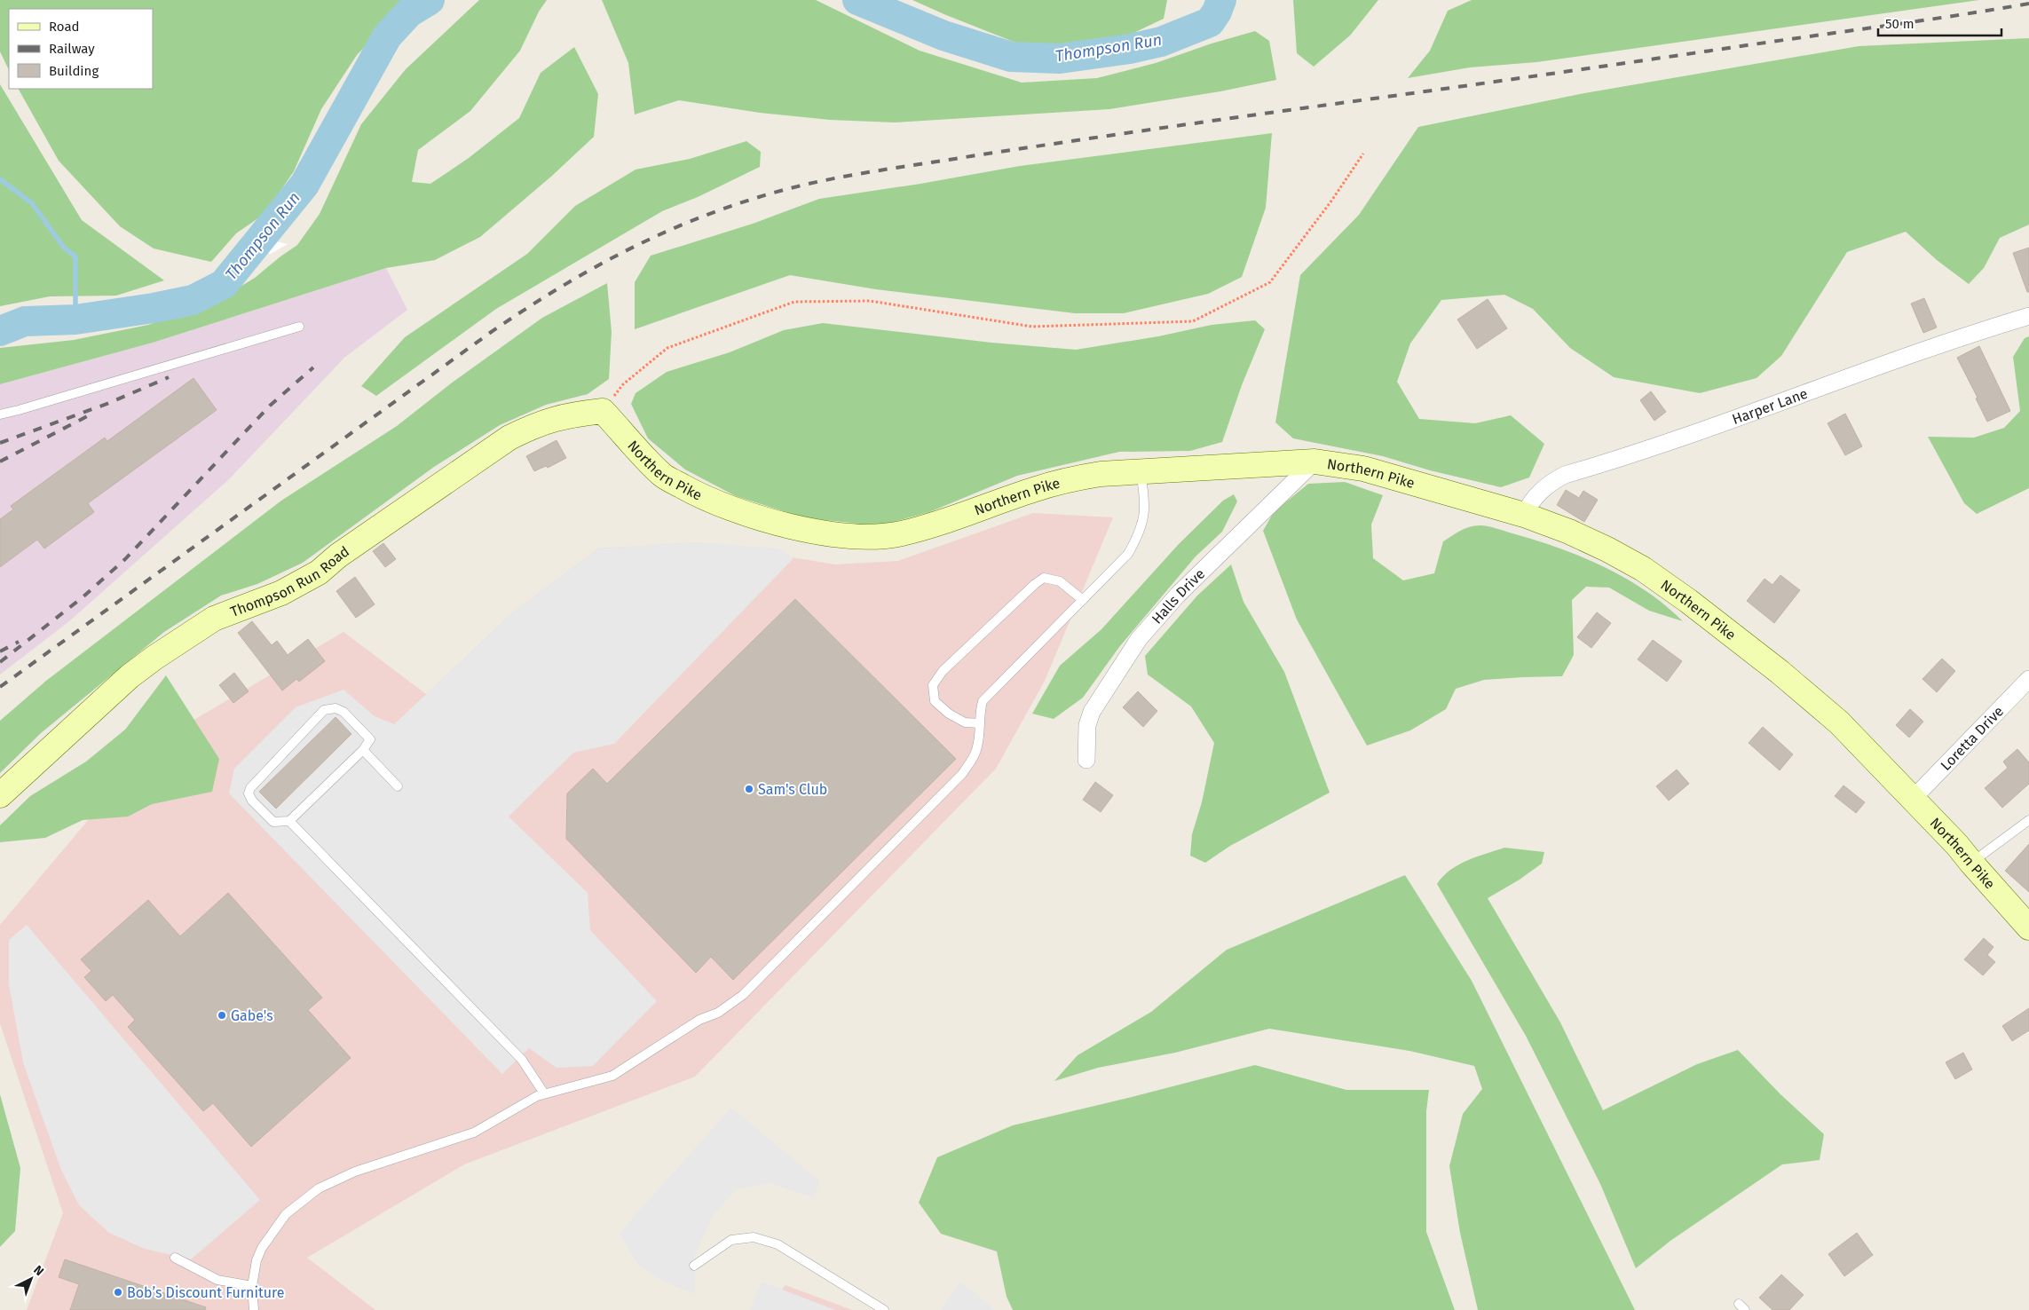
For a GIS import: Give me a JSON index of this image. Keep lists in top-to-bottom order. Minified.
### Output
{"streets":{"street":["Harper Lane","Northern Pike","Thompson Run Road","Halls Drive","Loretta Drive"]},"crossings":[["Harper Lane","Northern Pike"],["Northern Pike","Thompson Run Road"],["Northern Pike","Halls Drive"],["Northern Pike","Loretta Drive"]],"water":["Thompson Run"],"places":["Sam's Club","Gabe's","Bob’s Discount Furniture"],"legend":["Road","Railway","Building"],"scale_bar":"50 m","north":"top right"}
